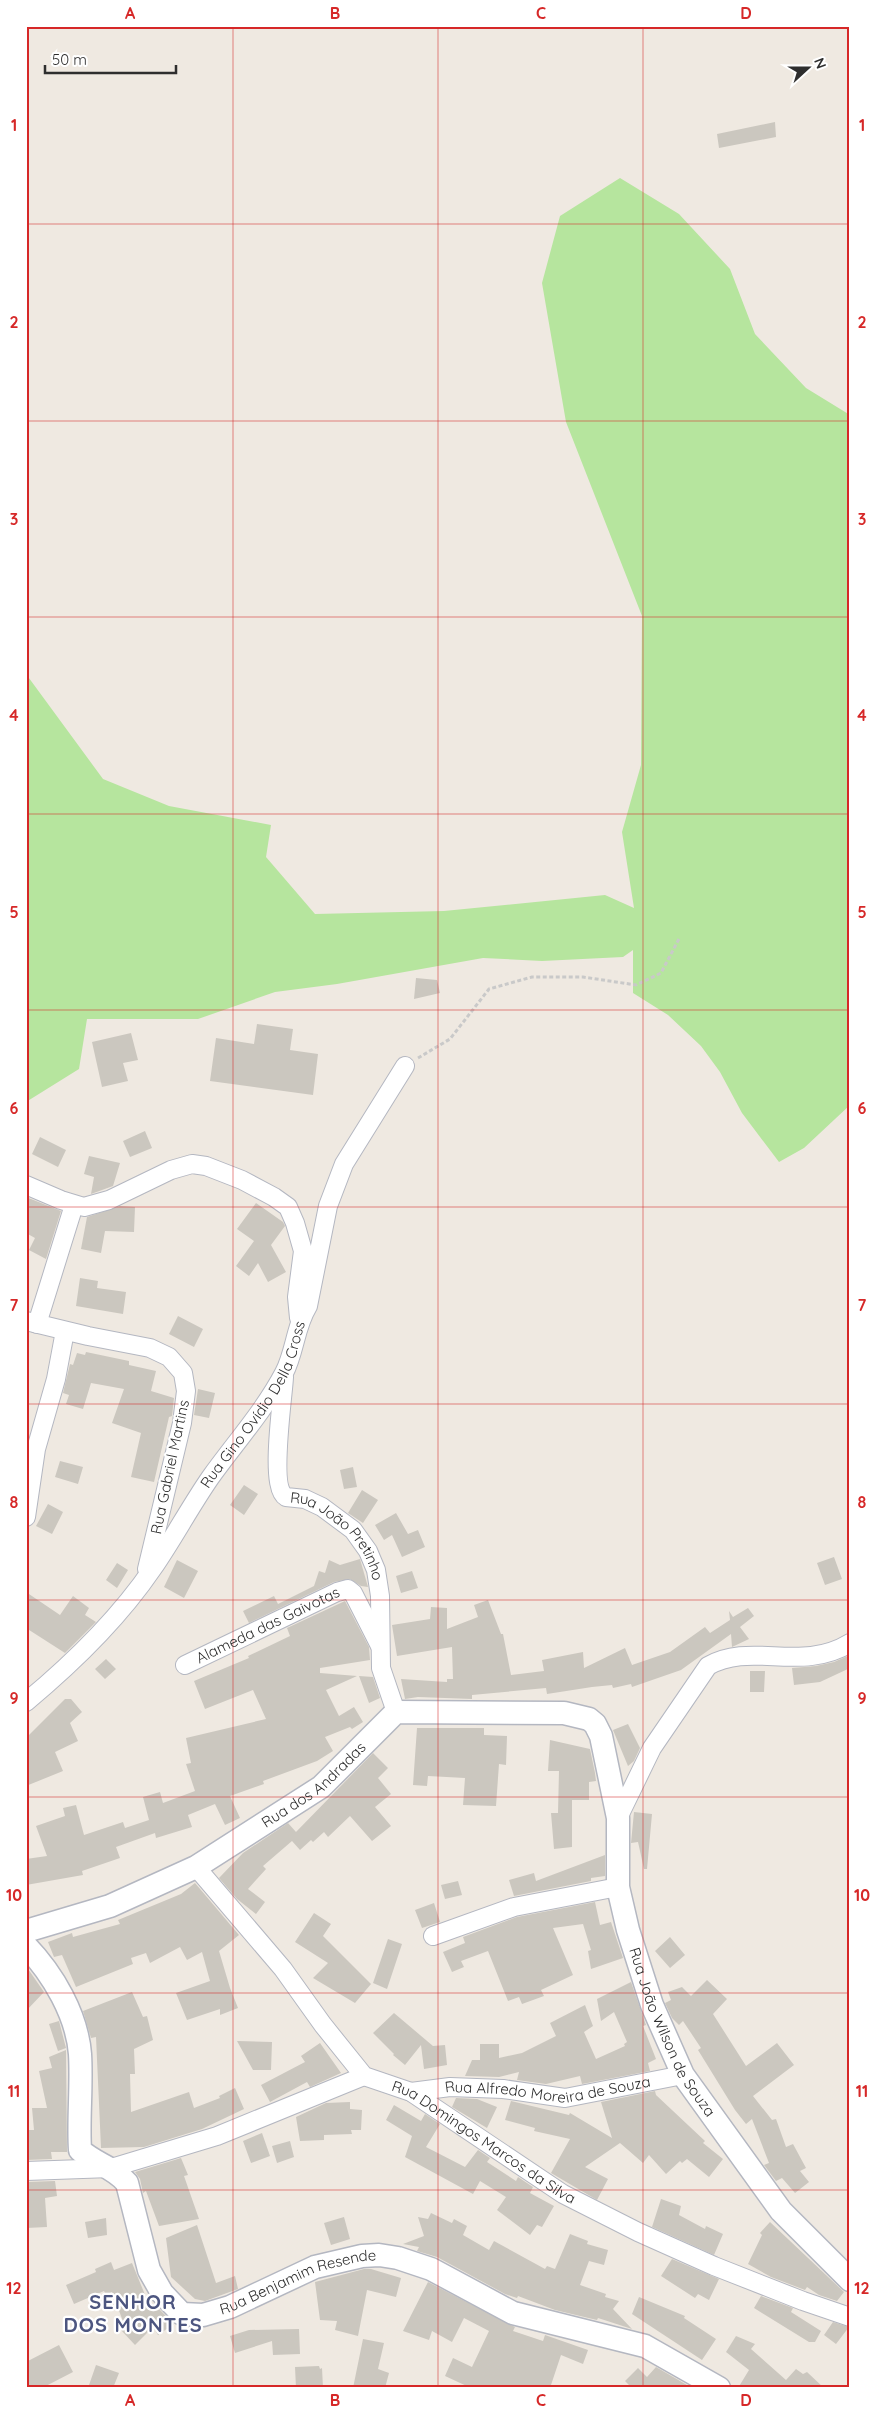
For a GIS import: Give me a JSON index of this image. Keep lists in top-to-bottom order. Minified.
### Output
{"streets":{"street":["Rua Gino Ovídio Della Cross","Rua Gabriel Martins","Rua João Pretinho","Alameda das Gaivotas","Rua dos Andradas","Rua João Wilson de Souza","Rua Alfredo Moreira de Souza","Rua Domingos Marcos da Silva","Rua Benjamim Resende"]},"crossings":[["Rua Gino Ovídio Della Cross","Rua Gabriel Martins"],["Rua Gino Ovídio Della Cross","Rua João Pretinho"],["Rua João Pretinho","Alameda das Gaivotas"],["Rua João Pretinho","Rua dos Andradas"],["Rua João Pretinho","Rua João Wilson de Souza"],["Rua dos Andradas","Rua João Wilson de Souza"],["Rua João Wilson de Souza","Rua Alfredo Moreira de Souza"],["Rua Alfredo Moreira de Souza","Rua Domingos Marcos da Silva"]],"districts":["SENHOR DOS MONTES"],"scale_bar":"50 m","north":"right","grid":{"columns":["A","B","C","D"],"rows":["1","2","3","4","5","6","7","8","9","10","11","12"]}}
